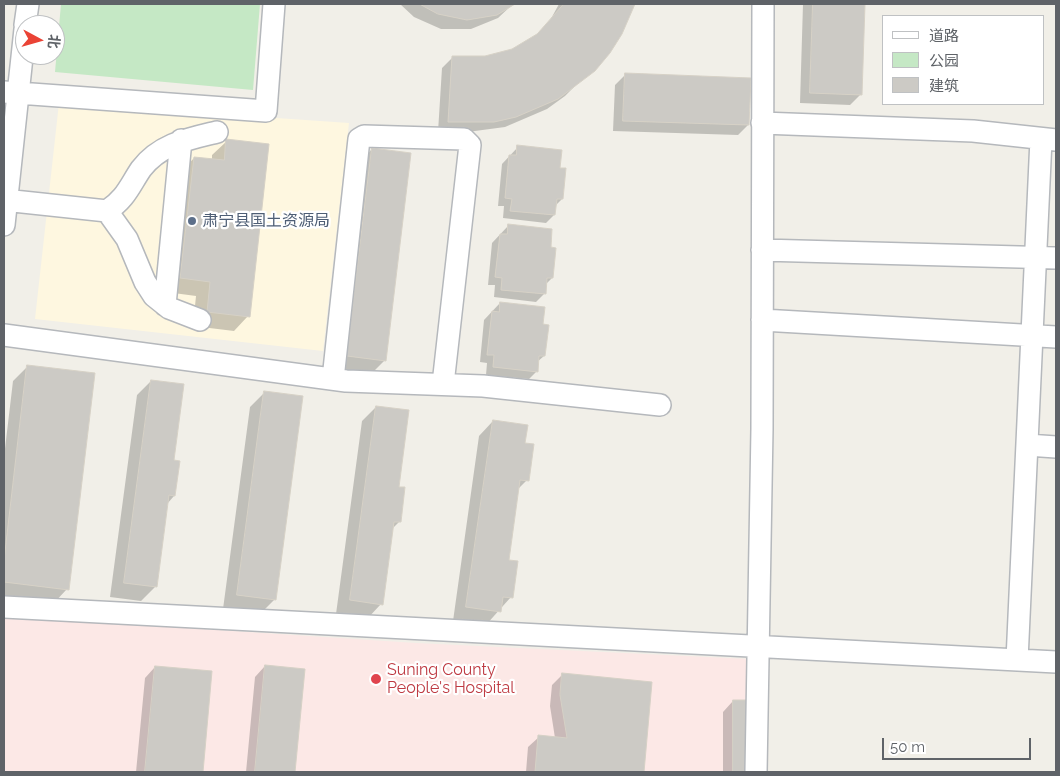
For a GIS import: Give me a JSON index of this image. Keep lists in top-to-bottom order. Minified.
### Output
{"places":["肃宁县国土资源局","Suning County People's Hospital"],"legend":["道路","公园","建筑"],"scale_bar":"50 m","north":"right"}
